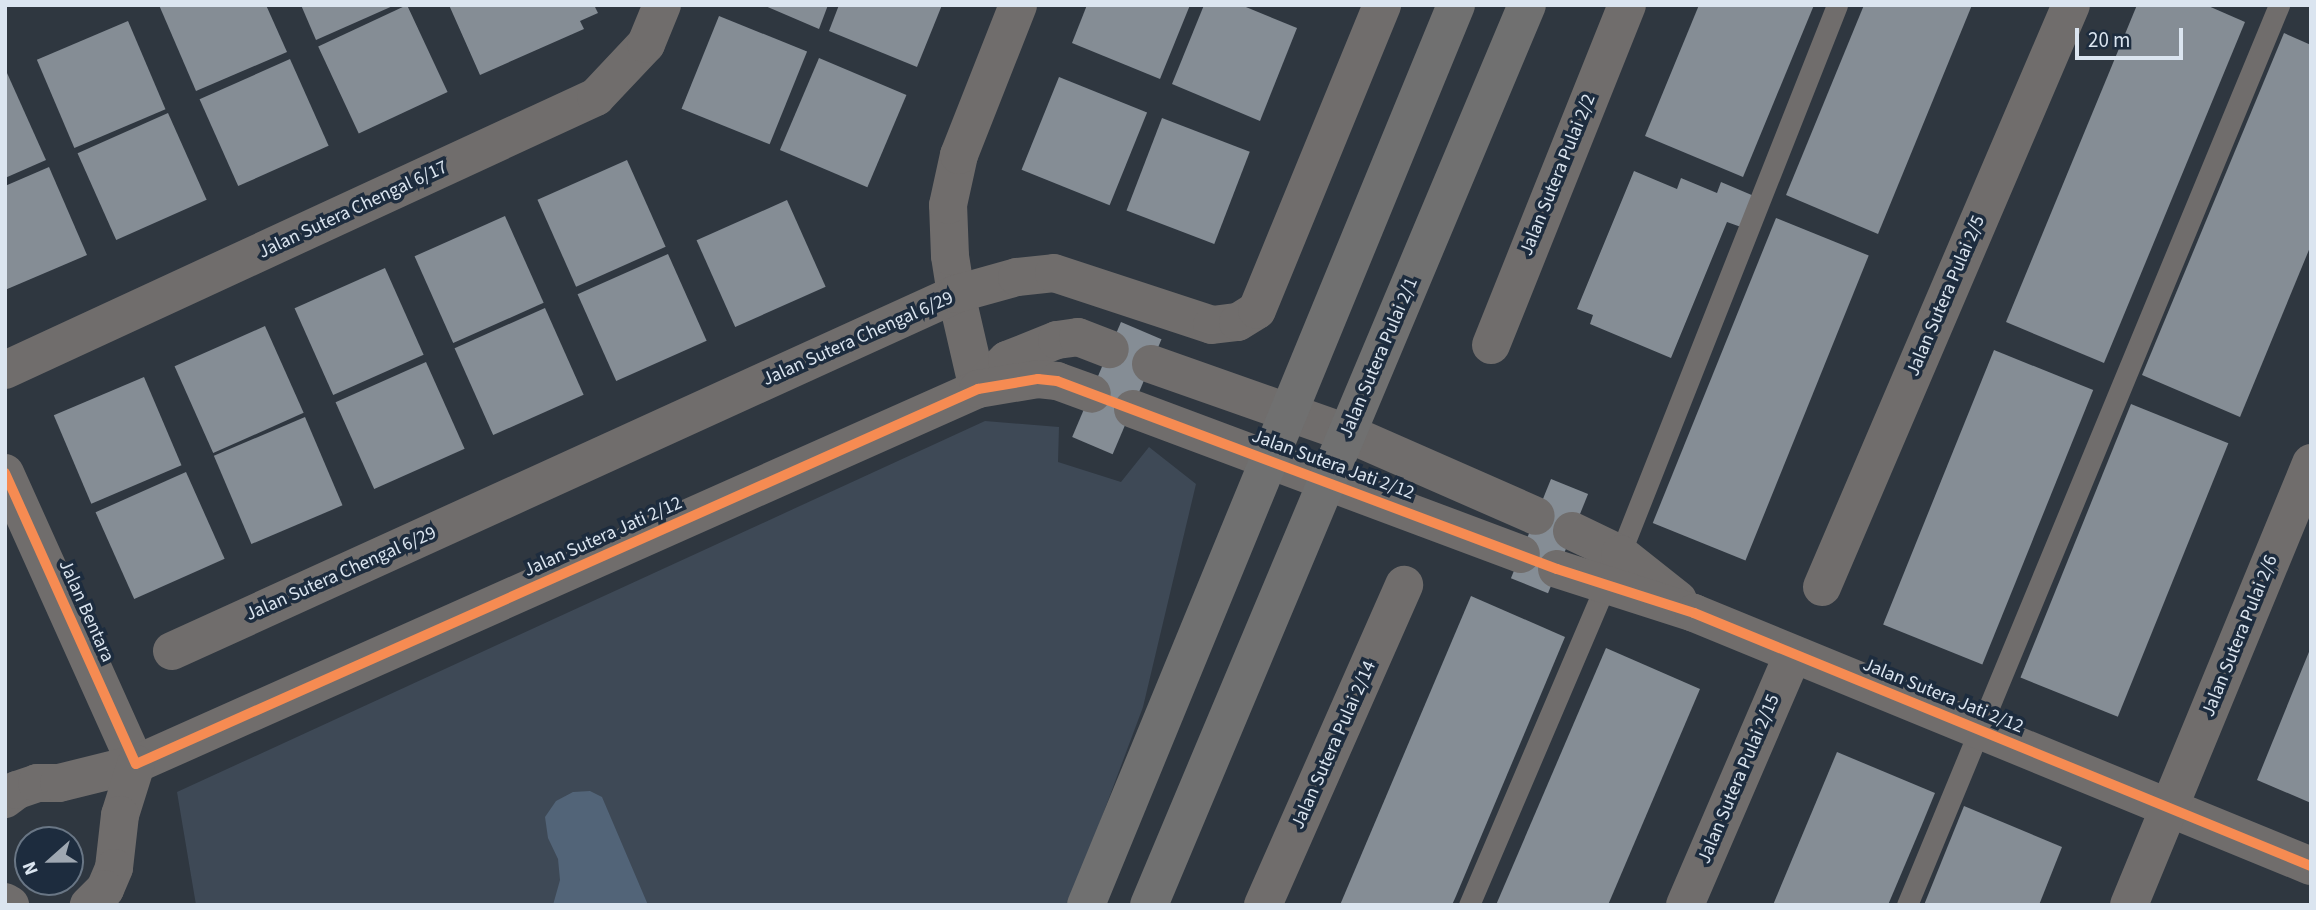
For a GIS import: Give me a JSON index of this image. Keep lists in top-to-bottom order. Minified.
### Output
{"streets":{"main road":["Jalan Sutera Pulai 2/1"],"street":["Jalan Sutera Pulai 2/2","Jalan Sutera Chengal 6/17","Jalan Sutera Pulai 2/5","Jalan Sutera Chengal 6/29","Jalan Sutera Jati 2/12","Jalan Bentara","Jalan Sutera Pulai 2/6","Jalan Sutera Pulai 2/14","Jalan Sutera Pulai 2/15"]},"crossings":[["Jalan Sutera Pulai 2/1","Jalan Sutera Jati 2/12"],["Jalan Sutera Jati 2/12","Jalan Bentara"],["Jalan Sutera Jati 2/12","Jalan Sutera Pulai 2/6"],["Jalan Sutera Jati 2/12","Jalan Sutera Pulai 2/15"]],"scale_bar":"20 m","north":"left"}
